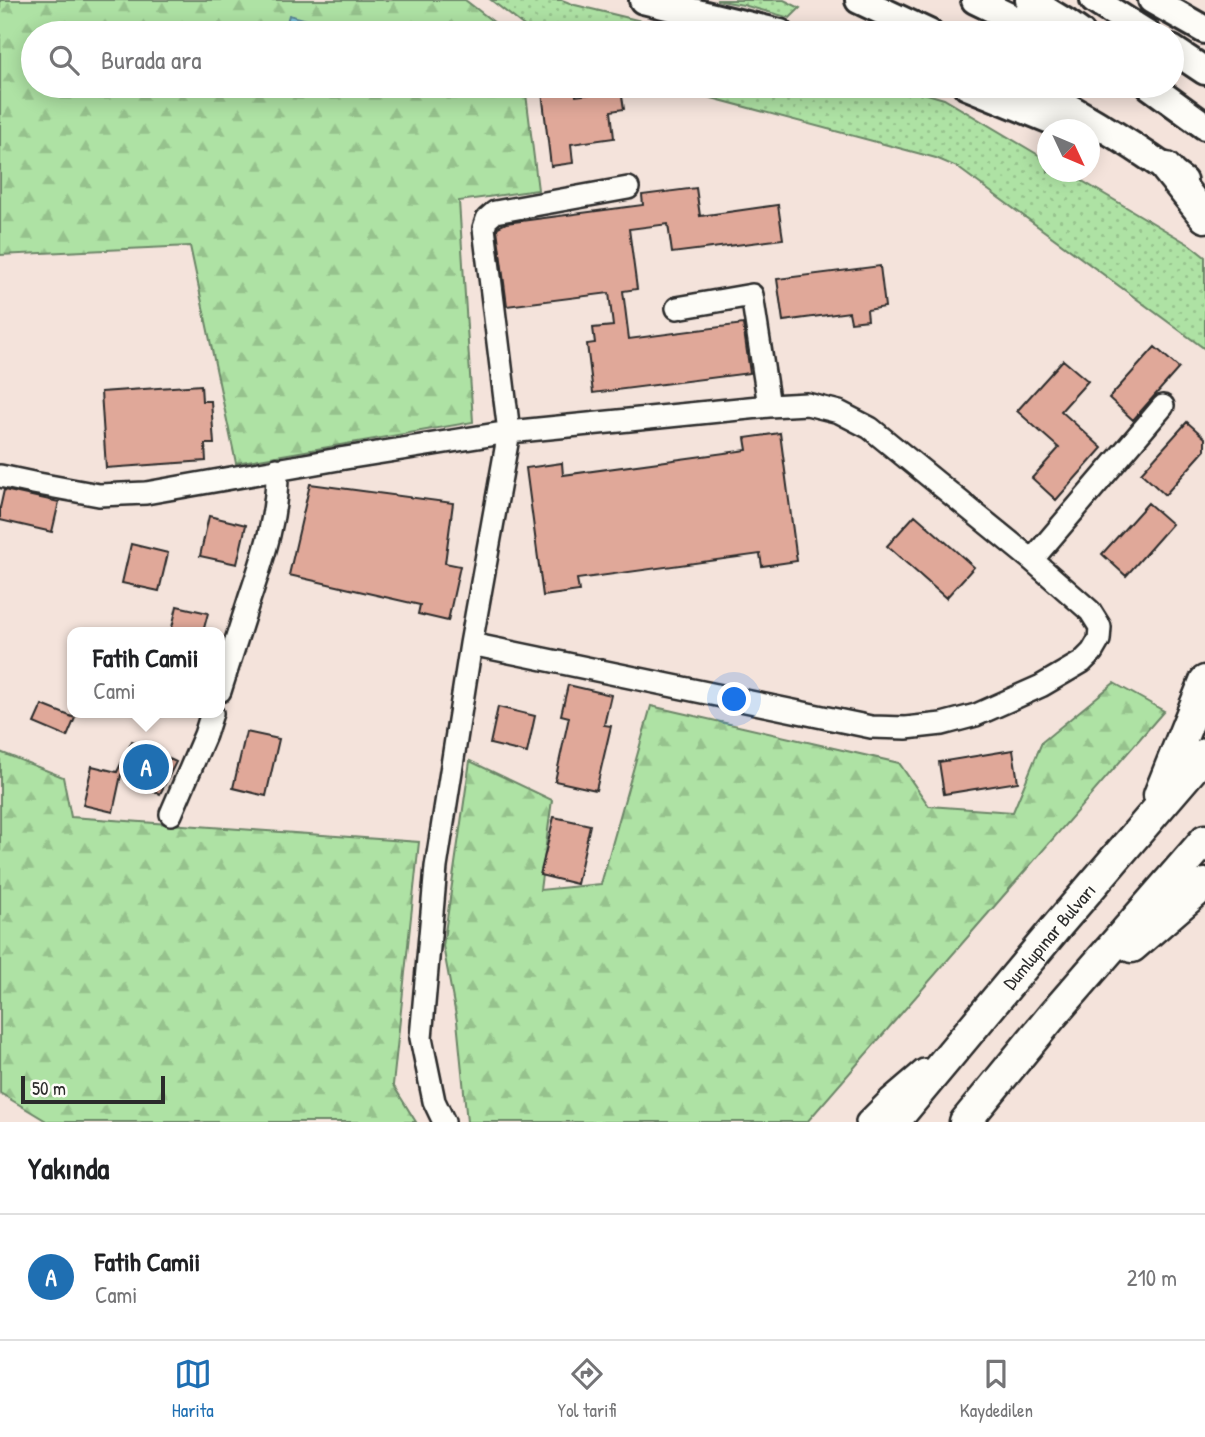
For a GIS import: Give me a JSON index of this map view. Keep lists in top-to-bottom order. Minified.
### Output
{"streets":{"highway":["Dumlupınar Bulvarı"]},"scale_bar":"50 m","north":"bottom right","page":{"search":"Burada ara","popup":["Fatih Camii","Cami"],"pins":"A","scale":"50 m","heading":"Yakında","list":[{"mark":"A","name":"Fatih Camii","note":"Cami","value":"210 m"}],"nav":["Harita","Yol tarifi","Kaydedilen"]}}
